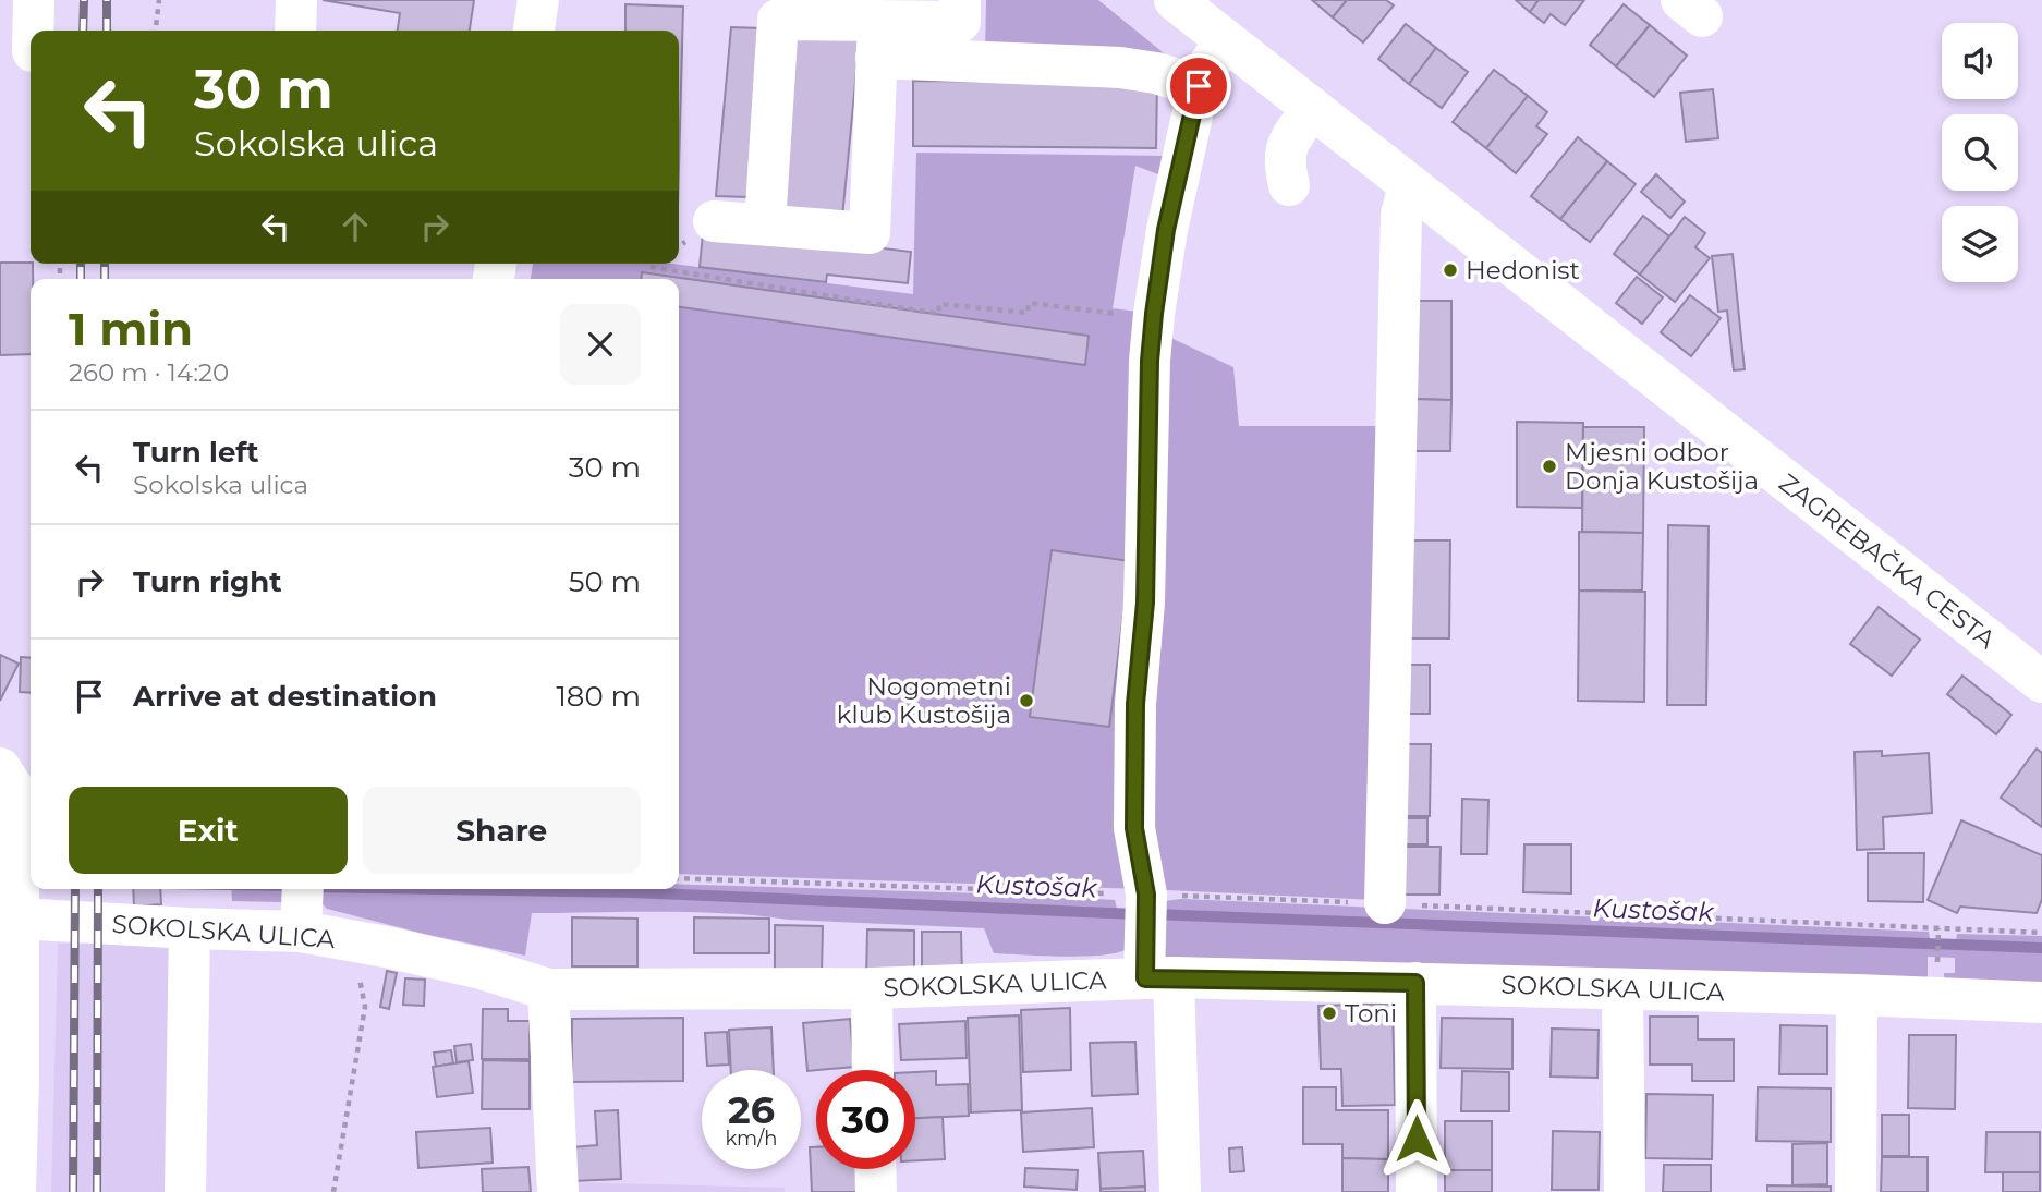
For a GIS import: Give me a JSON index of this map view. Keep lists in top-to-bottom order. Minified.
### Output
{"streets":{"street":["ZAGREBAČKA CESTA","SOKOLSKA ULICA"]},"water":["Kustošak"],"places":["Hedonist","Mjesni odbor Donja Kustošija","Nogometni klub Kustošija","Toni"],"page":{"turn":["30 m","Sokolska ulica"],"heading":["1 min","260 m · 14:20"],"list":[{"name":"Turn left","note":"Sokolska ulica","value":"30 m"},{"name":"Turn right","value":"50 m"},{"name":"Arrive at destination","value":"180 m"}],"buttons":["Exit","Share"],"speed":"26 km/h","limit":"30"}}
